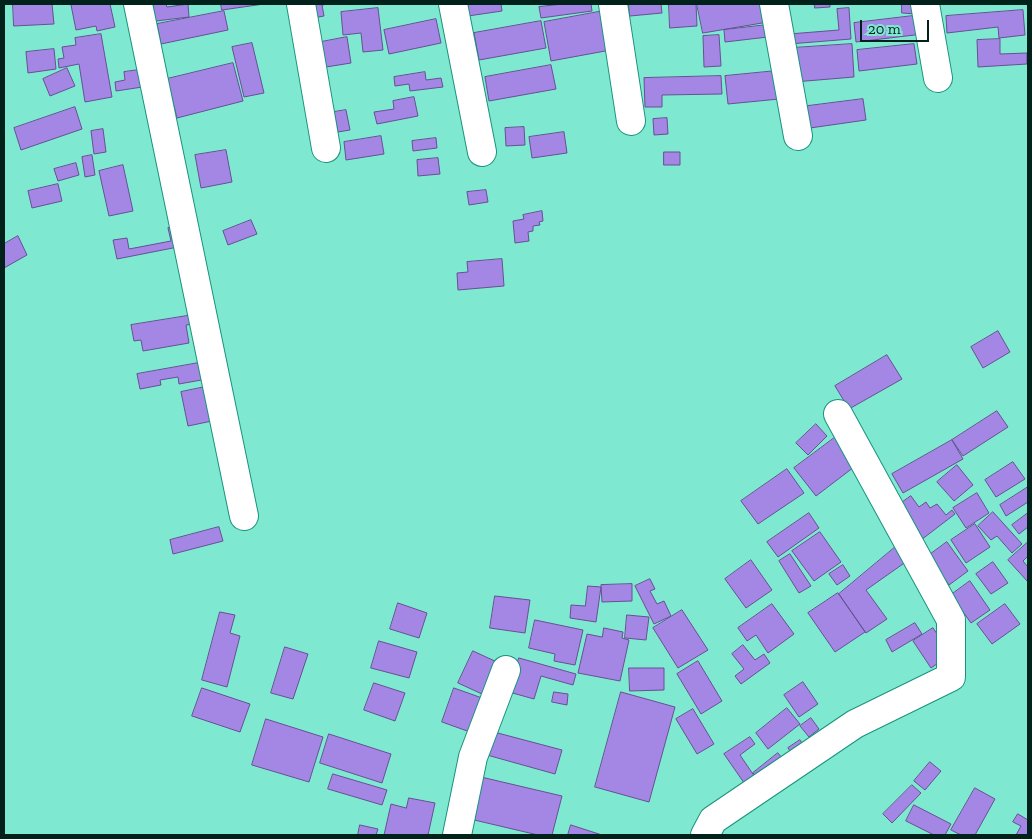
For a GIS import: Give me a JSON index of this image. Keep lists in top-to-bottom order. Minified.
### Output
{"scale_bar":"20 m"}
